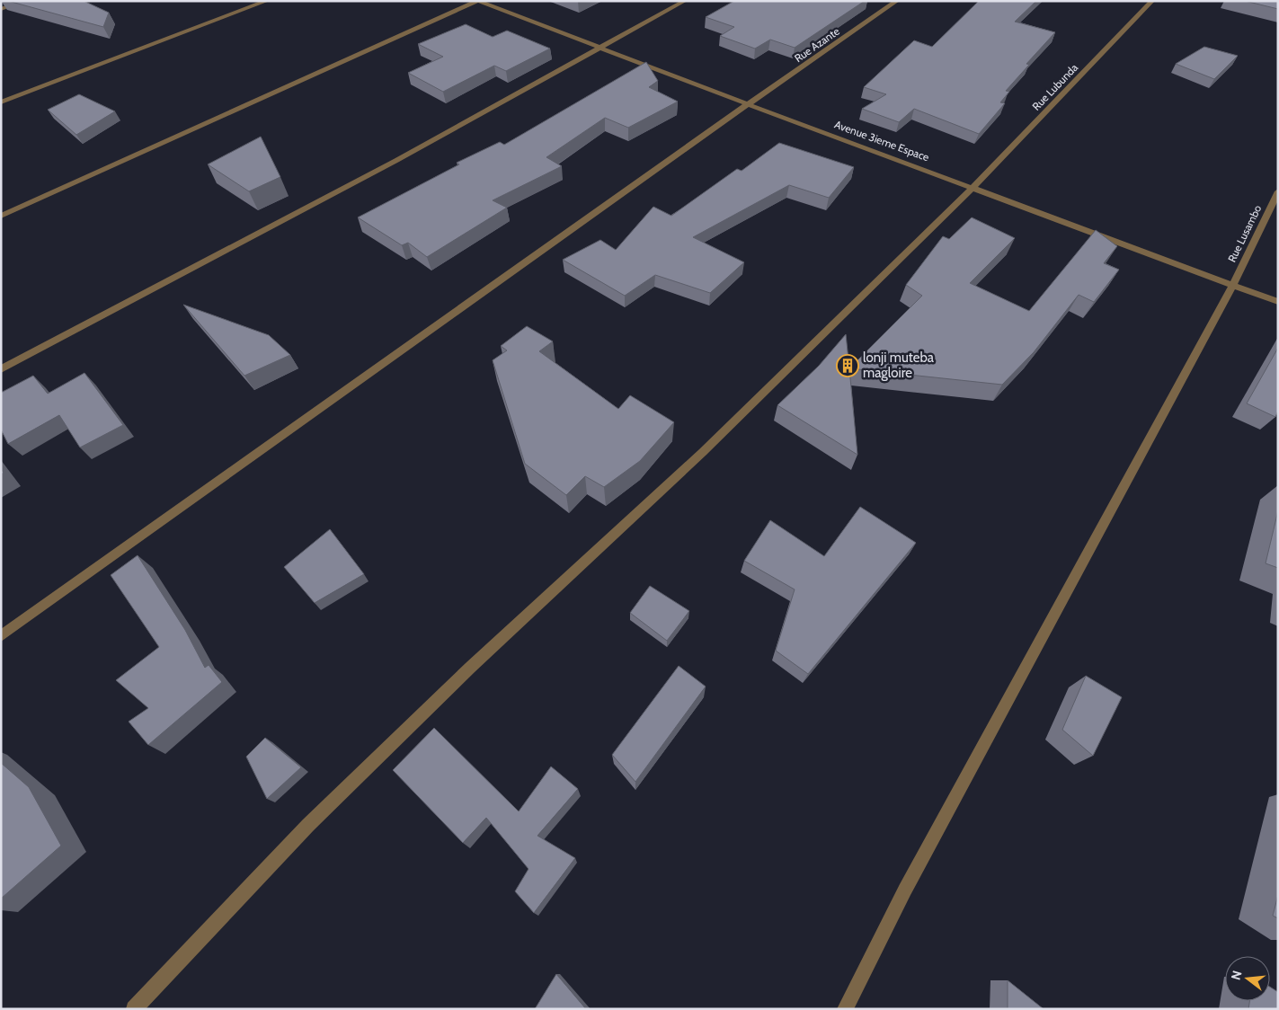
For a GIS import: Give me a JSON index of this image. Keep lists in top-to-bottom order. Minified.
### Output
{"streets":{"street":["Rue Azante","Rue Lubunda","Avenue 3ieme Espace","Rue Lusambo"]},"crossings":[["Rue Azante","Avenue 3ieme Espace"],["Rue Lubunda","Avenue 3ieme Espace"],["Avenue 3ieme Espace","Rue Lusambo"]],"places":{"building":["lonji muteba magloire"]},"north":"left"}
